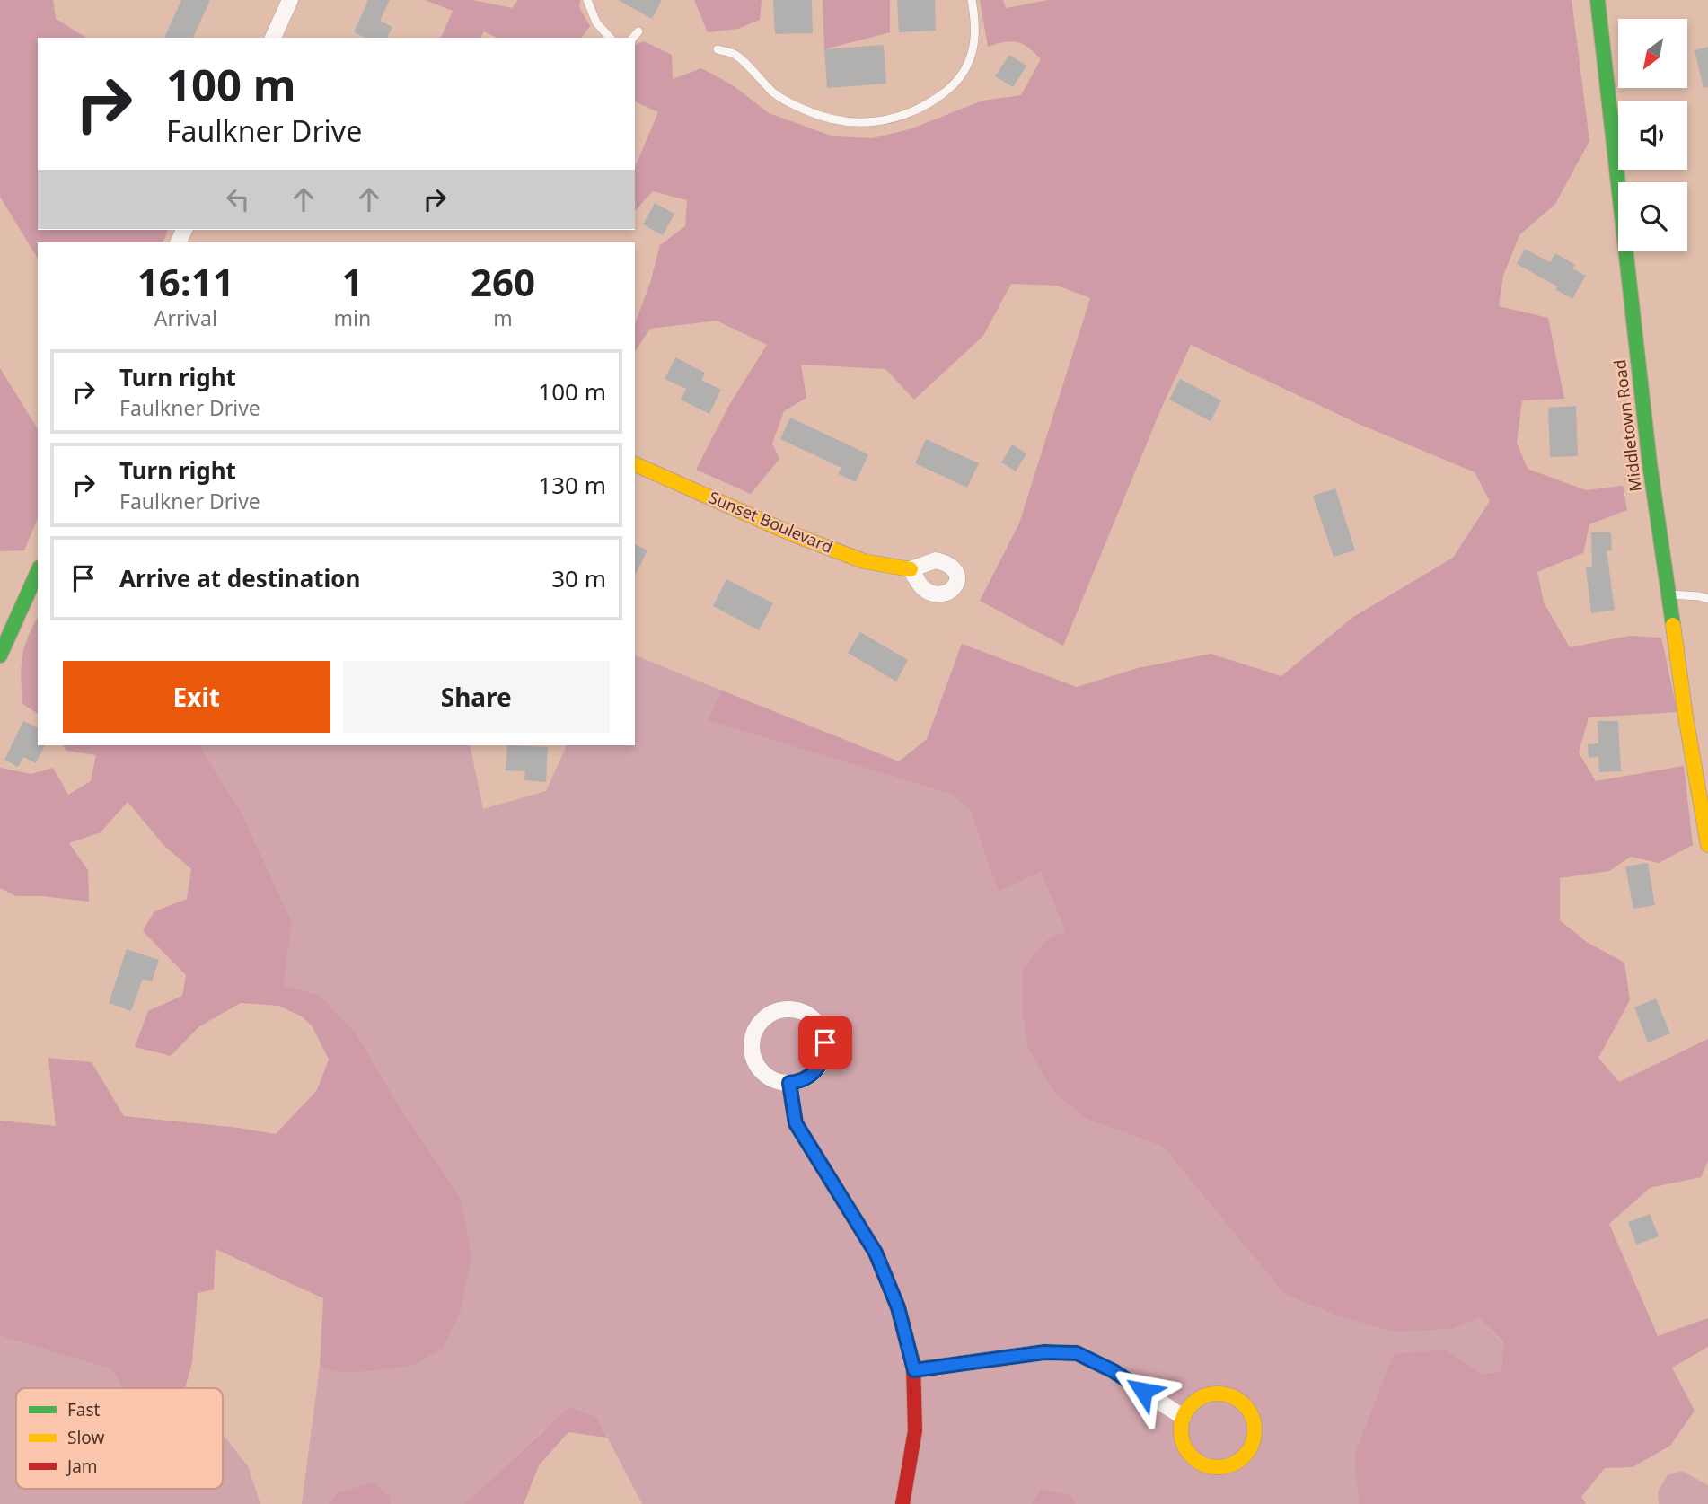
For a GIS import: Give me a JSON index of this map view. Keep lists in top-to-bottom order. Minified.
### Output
{"streets":{"street":["Middletown Road","Sunset Boulevard"]},"legend":["Fast","Slow","Jam"],"north":"bottom left","page":{"turn":["100 m","Faulkner Drive"],"eta":["16:11","Arrival","1","min","260","m"],"list":[{"name":"Turn right","note":"Faulkner Drive","value":"100 m"},{"name":"Turn right","note":"Faulkner Drive","value":"130 m"},{"name":"Arrive at destination","value":"30 m"}],"buttons":["Exit","Share"]}}
